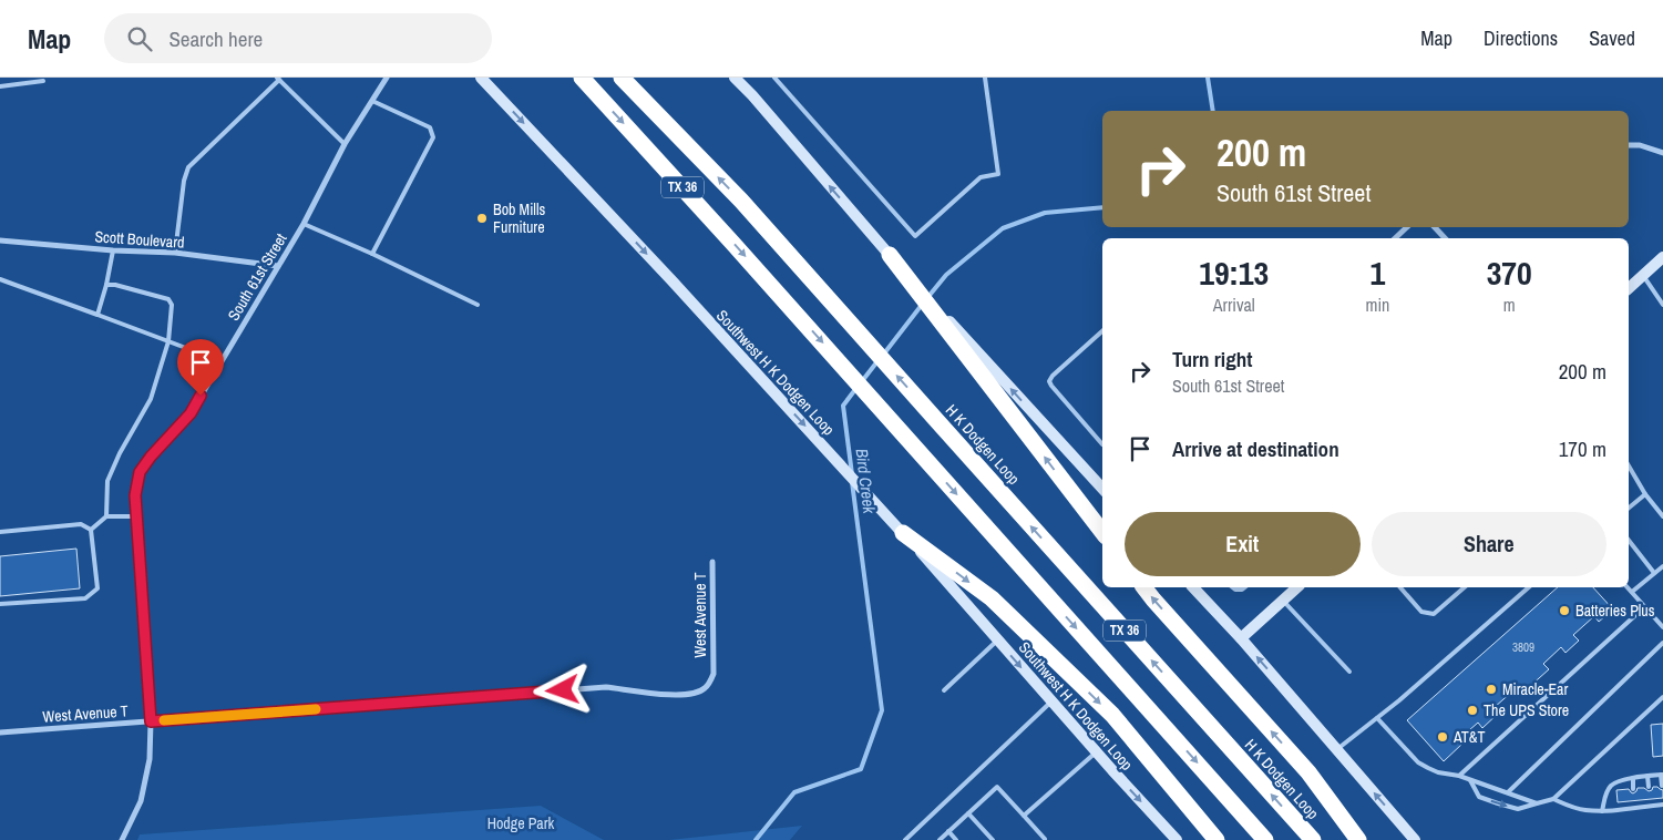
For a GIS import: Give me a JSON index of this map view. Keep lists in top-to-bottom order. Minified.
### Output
{"streets":{"highway":["TX 36","H K Dodgen Loop"],"main road":["Southwest H K Dodgen Loop"],"street":["Scott Boulevard","South 61st Street","West Avenue T"]},"crossings":[["Scott Boulevard","South 61st Street"],["South 61st Street","West Avenue T"]],"one_way":["Southwest H K Dodgen Loop"],"water":["Bird Creek"],"parks":["Hodge Park"],"places":["Bob Mills Furniture","Batteries Plus","Miracle-Ear","The UPS Store","AT&T"],"house_numbers":["3809"],"page":{"header":"Map","search":"Search here","nav":["Map","Directions","Saved"],"turn":["200 m","South 61st Street"],"eta":["19:13","Arrival","1","min","370","m"],"list":[{"name":"Turn right","note":"South 61st Street","value":"200 m"},{"name":"Arrive at destination","value":"170 m"}],"buttons":["Exit","Share"]}}
